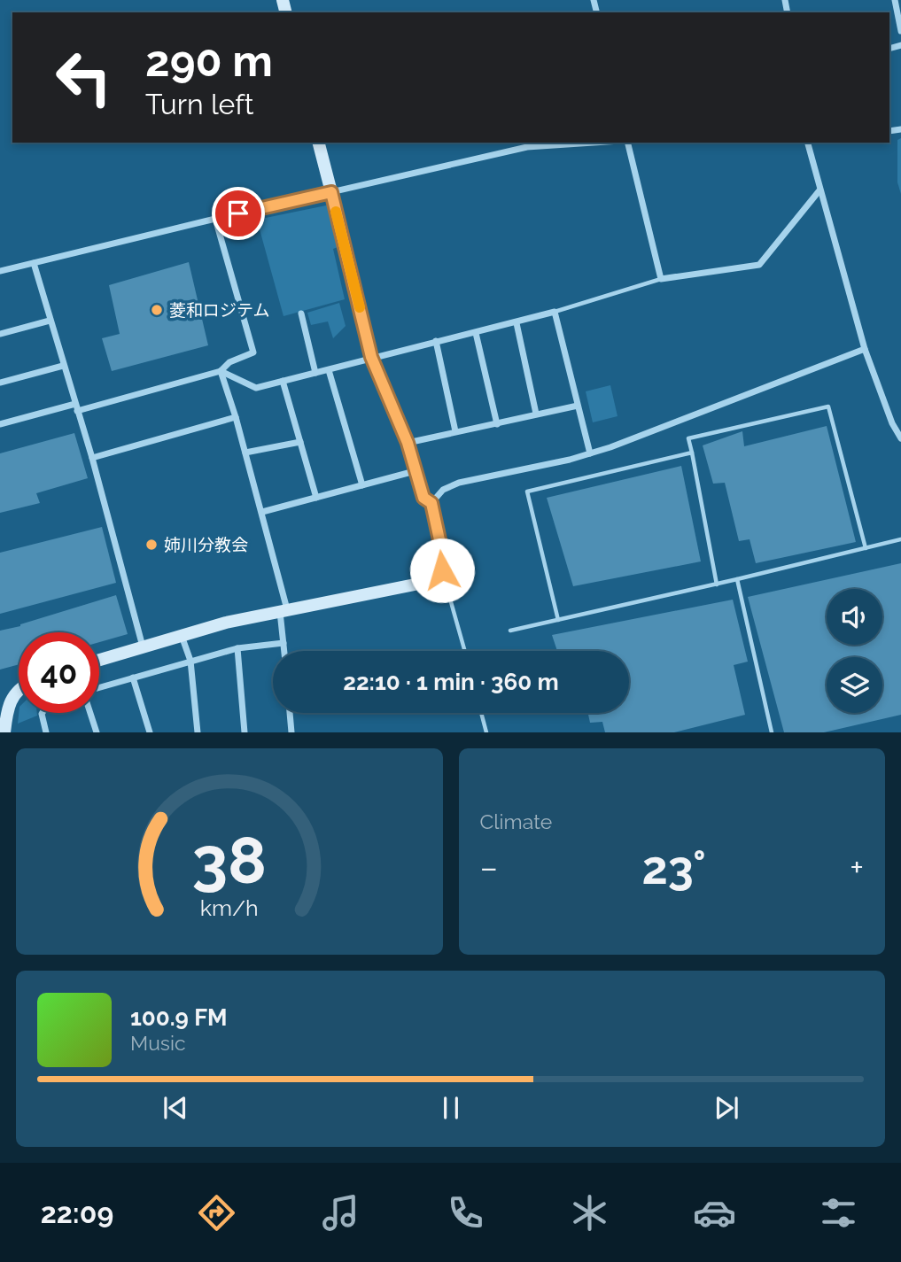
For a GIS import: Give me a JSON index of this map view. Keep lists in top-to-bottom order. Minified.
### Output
{"places":["菱和ロジテム","姉川分教会"],"page":{"turn":["290 m","Turn left"],"limit":"40","trip":"22:10 · 1 min · 360 m","tile":"Climate","heat":["−","23°","+"],"song":["100.9 FM","Music"],"tabs":"22:09","gauge":["38","km/h"]}}
